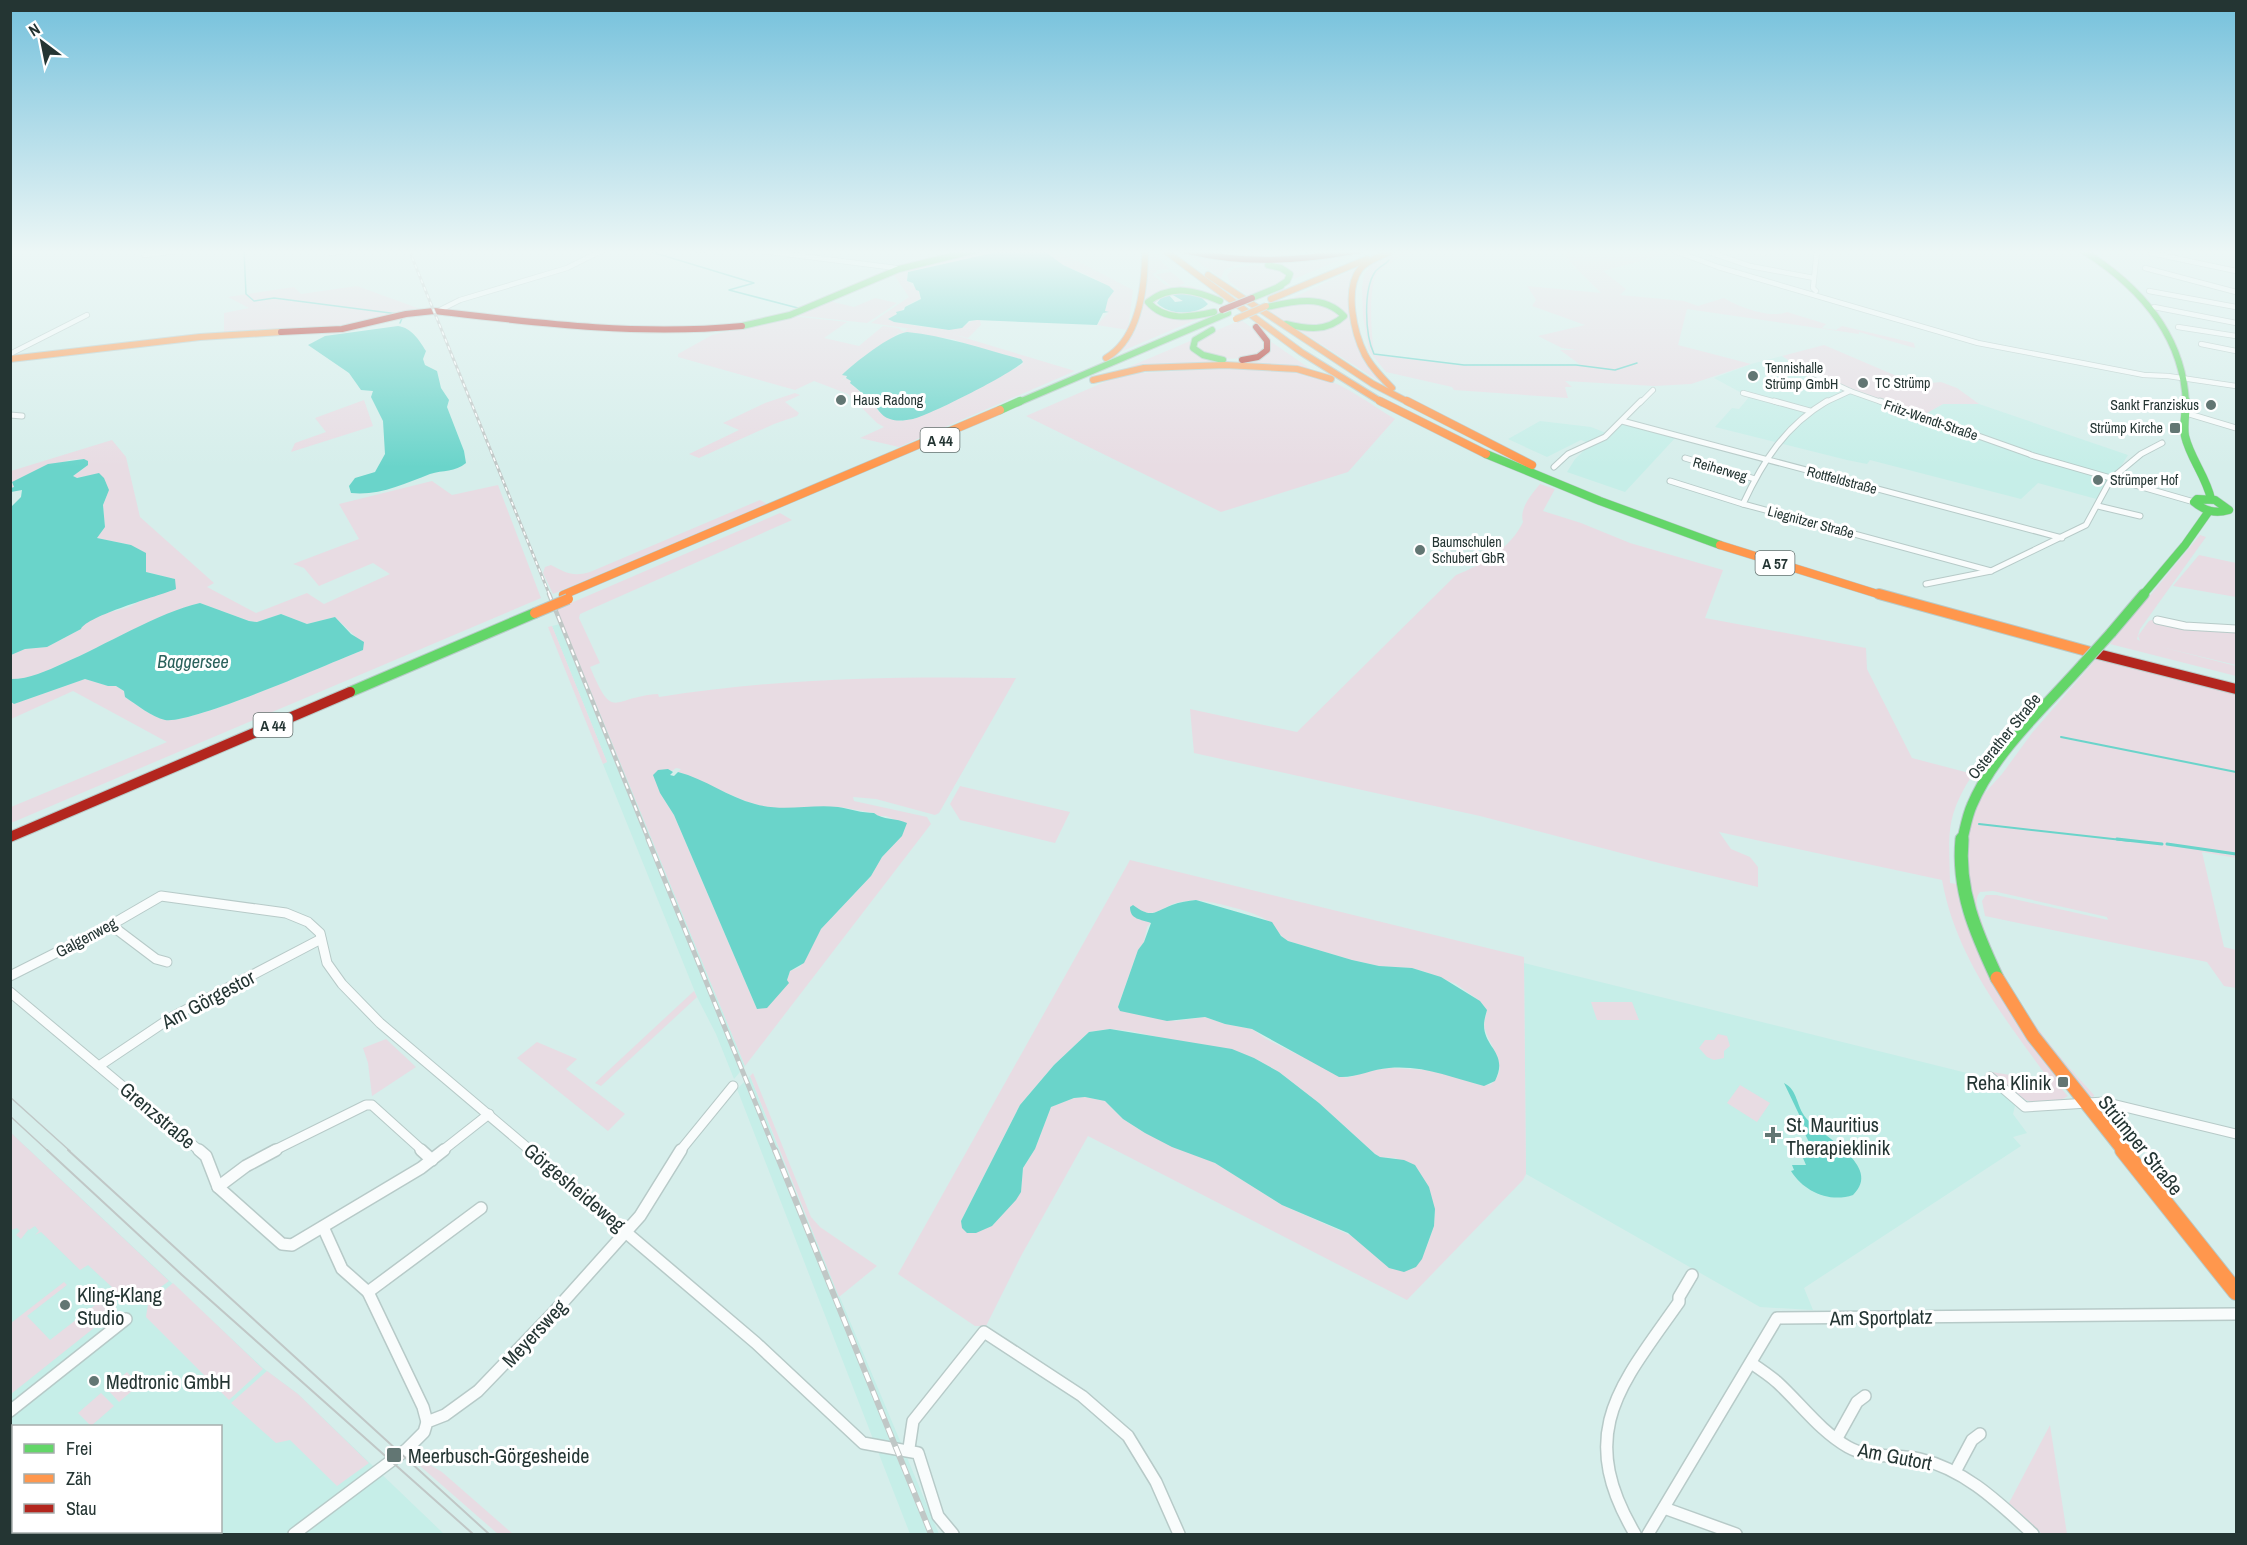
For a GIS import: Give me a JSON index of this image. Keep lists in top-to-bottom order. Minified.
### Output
{"streets":{"main road":["A 44","A 57","Osterather Straße","Strümper Straße"],"street":["Fritz-Wendt-Straße","Reiherweg","Rottfeldstraße","Liegnitzer Straße","Galgenweg","Am Görgestor","Grenzstraße","Görgesheideweg","Am Sportplatz","Meyersweg","Am Gutort"]},"crossings":[["Fritz-Wendt-Straße","Liegnitzer Straße"],["Reiherweg","Liegnitzer Straße"],["Rottfeldstraße","Liegnitzer Straße"],["Osterather Straße","Strümper Straße"],["Galgenweg","Görgesheideweg"],["Am Görgestor","Grenzstraße"],["Am Görgestor","Görgesheideweg"],["Grenzstraße","Görgesheideweg"],["Görgesheideweg","Meyersweg"],["Am Sportplatz","Am Gutort"]],"water":["Baggersee"],"places":{"other":["Tennishalle Strümp GmbH","TC Strümp","Haus Radong","Sankt Franziskus","Strümper Hof","Baumschulen Schubert GbR","Kling-Klang Studio","Medtronic GmbH"],"transit":["Strümp Kirche","Reha Klinik","Meerbusch-Görgesheide"],"health":["St. Mauritius Therapieklinik"]},"legend":["Frei","Zäh","Stau"],"north":"top left"}
